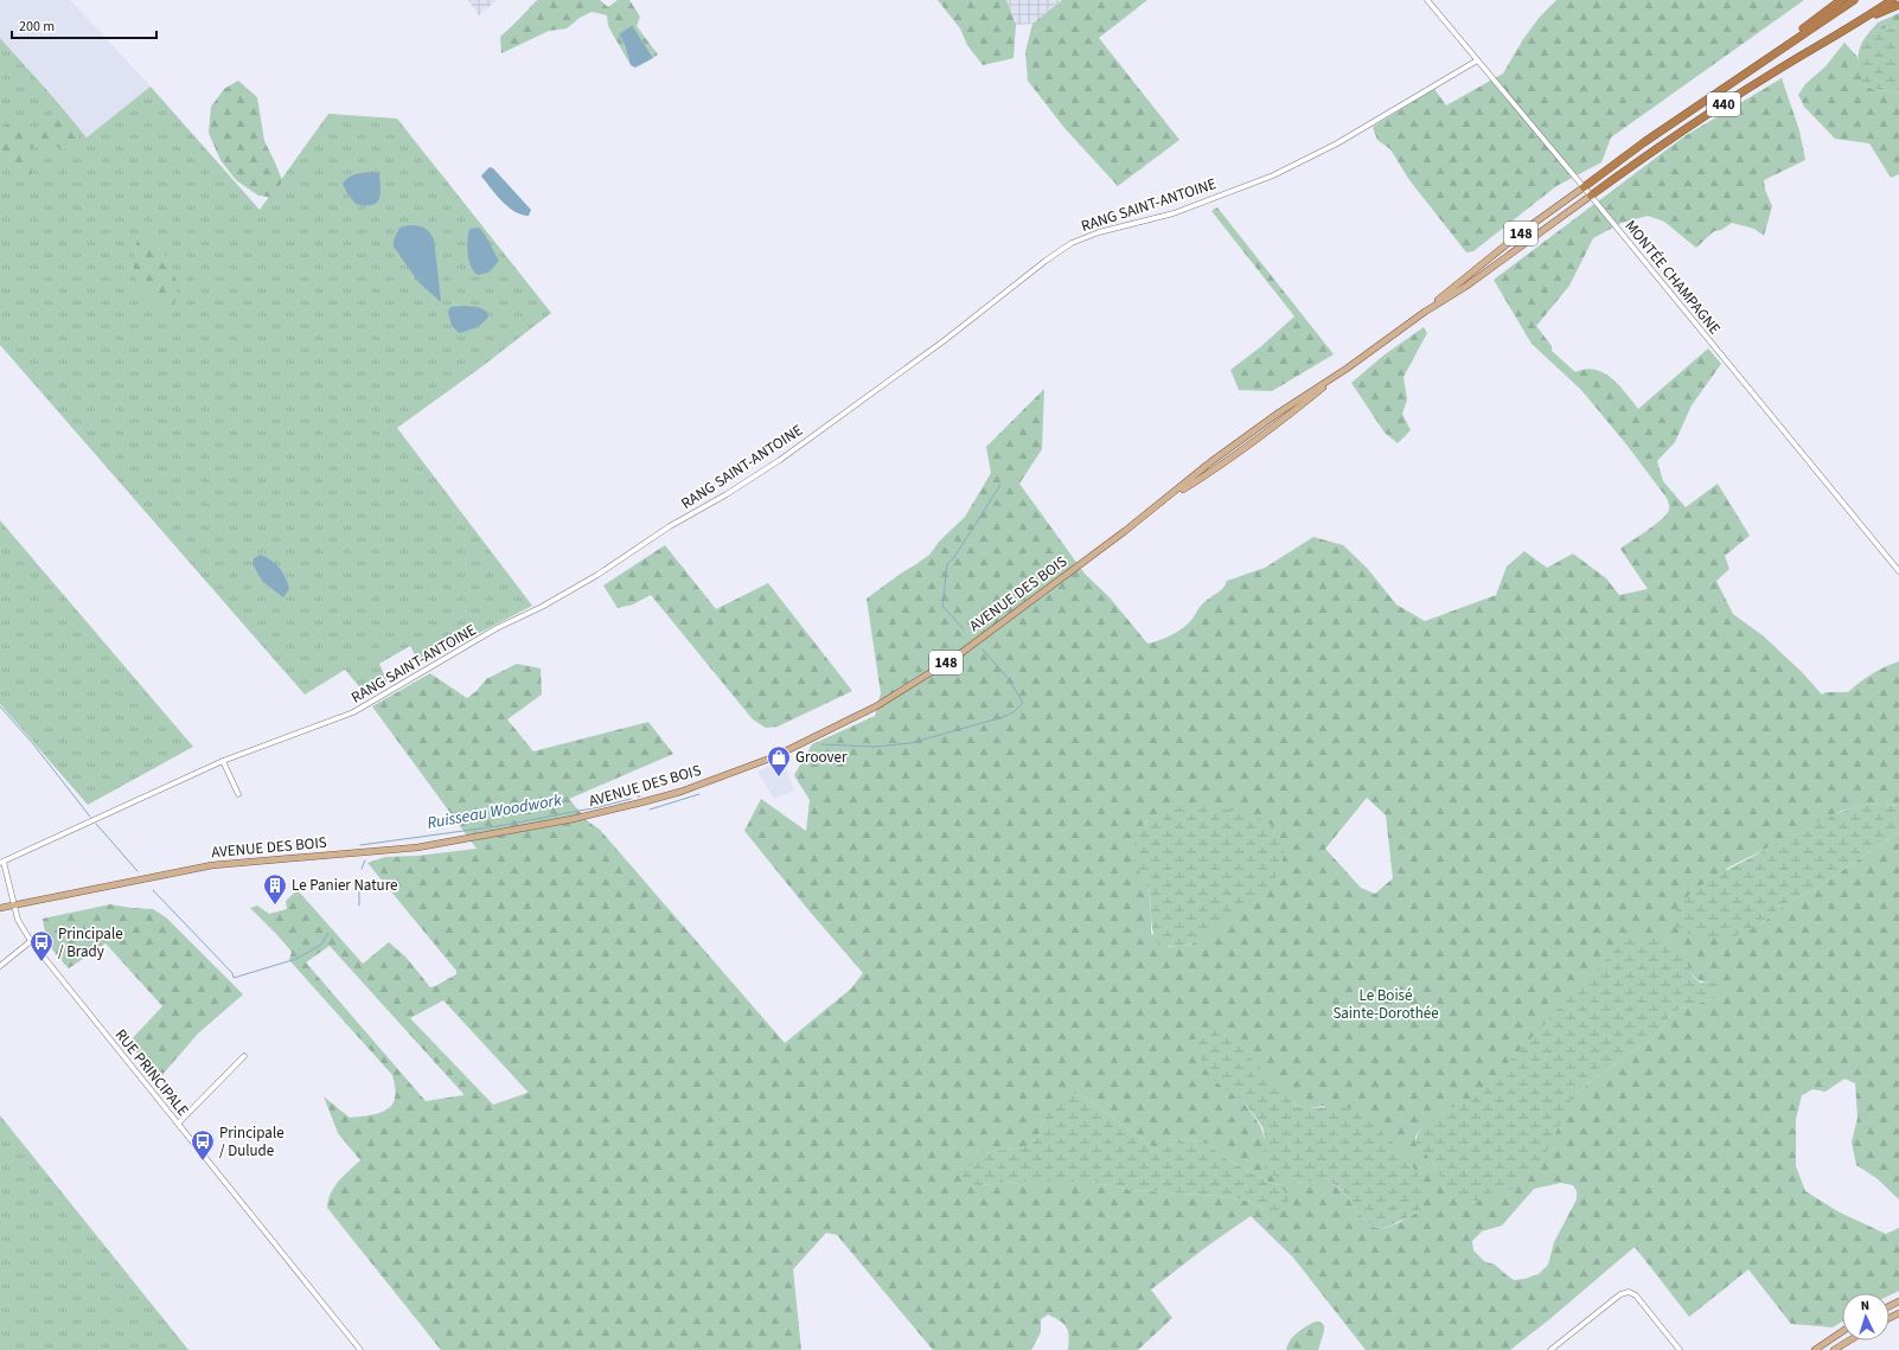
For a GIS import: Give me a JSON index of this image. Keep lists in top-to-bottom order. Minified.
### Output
{"streets":{"highway":["440"],"main road":["148","AVENUE DES BOIS"],"street":["RANG SAINT-ANTOINE","MONTÉE CHAMPAGNE","RUE PRINCIPALE"]},"crossings":[["440","MONTÉE CHAMPAGNE"],["440","AVENUE DES BOIS"],["RANG SAINT-ANTOINE","MONTÉE CHAMPAGNE"],["RANG SAINT-ANTOINE","RUE PRINCIPALE"],["MONTÉE CHAMPAGNE","AVENUE DES BOIS"],["AVENUE DES BOIS","RUE PRINCIPALE"]],"water":["Ruisseau Woodwork"],"parks":["Le Boisé Sainte-Dorothée"],"places":{"shop":["Groover"],"building":["Le Panier Nature"],"bus stop":["Principale / Brady","Principale / Dulude"]},"scale_bar":"200 m","north":"top"}
